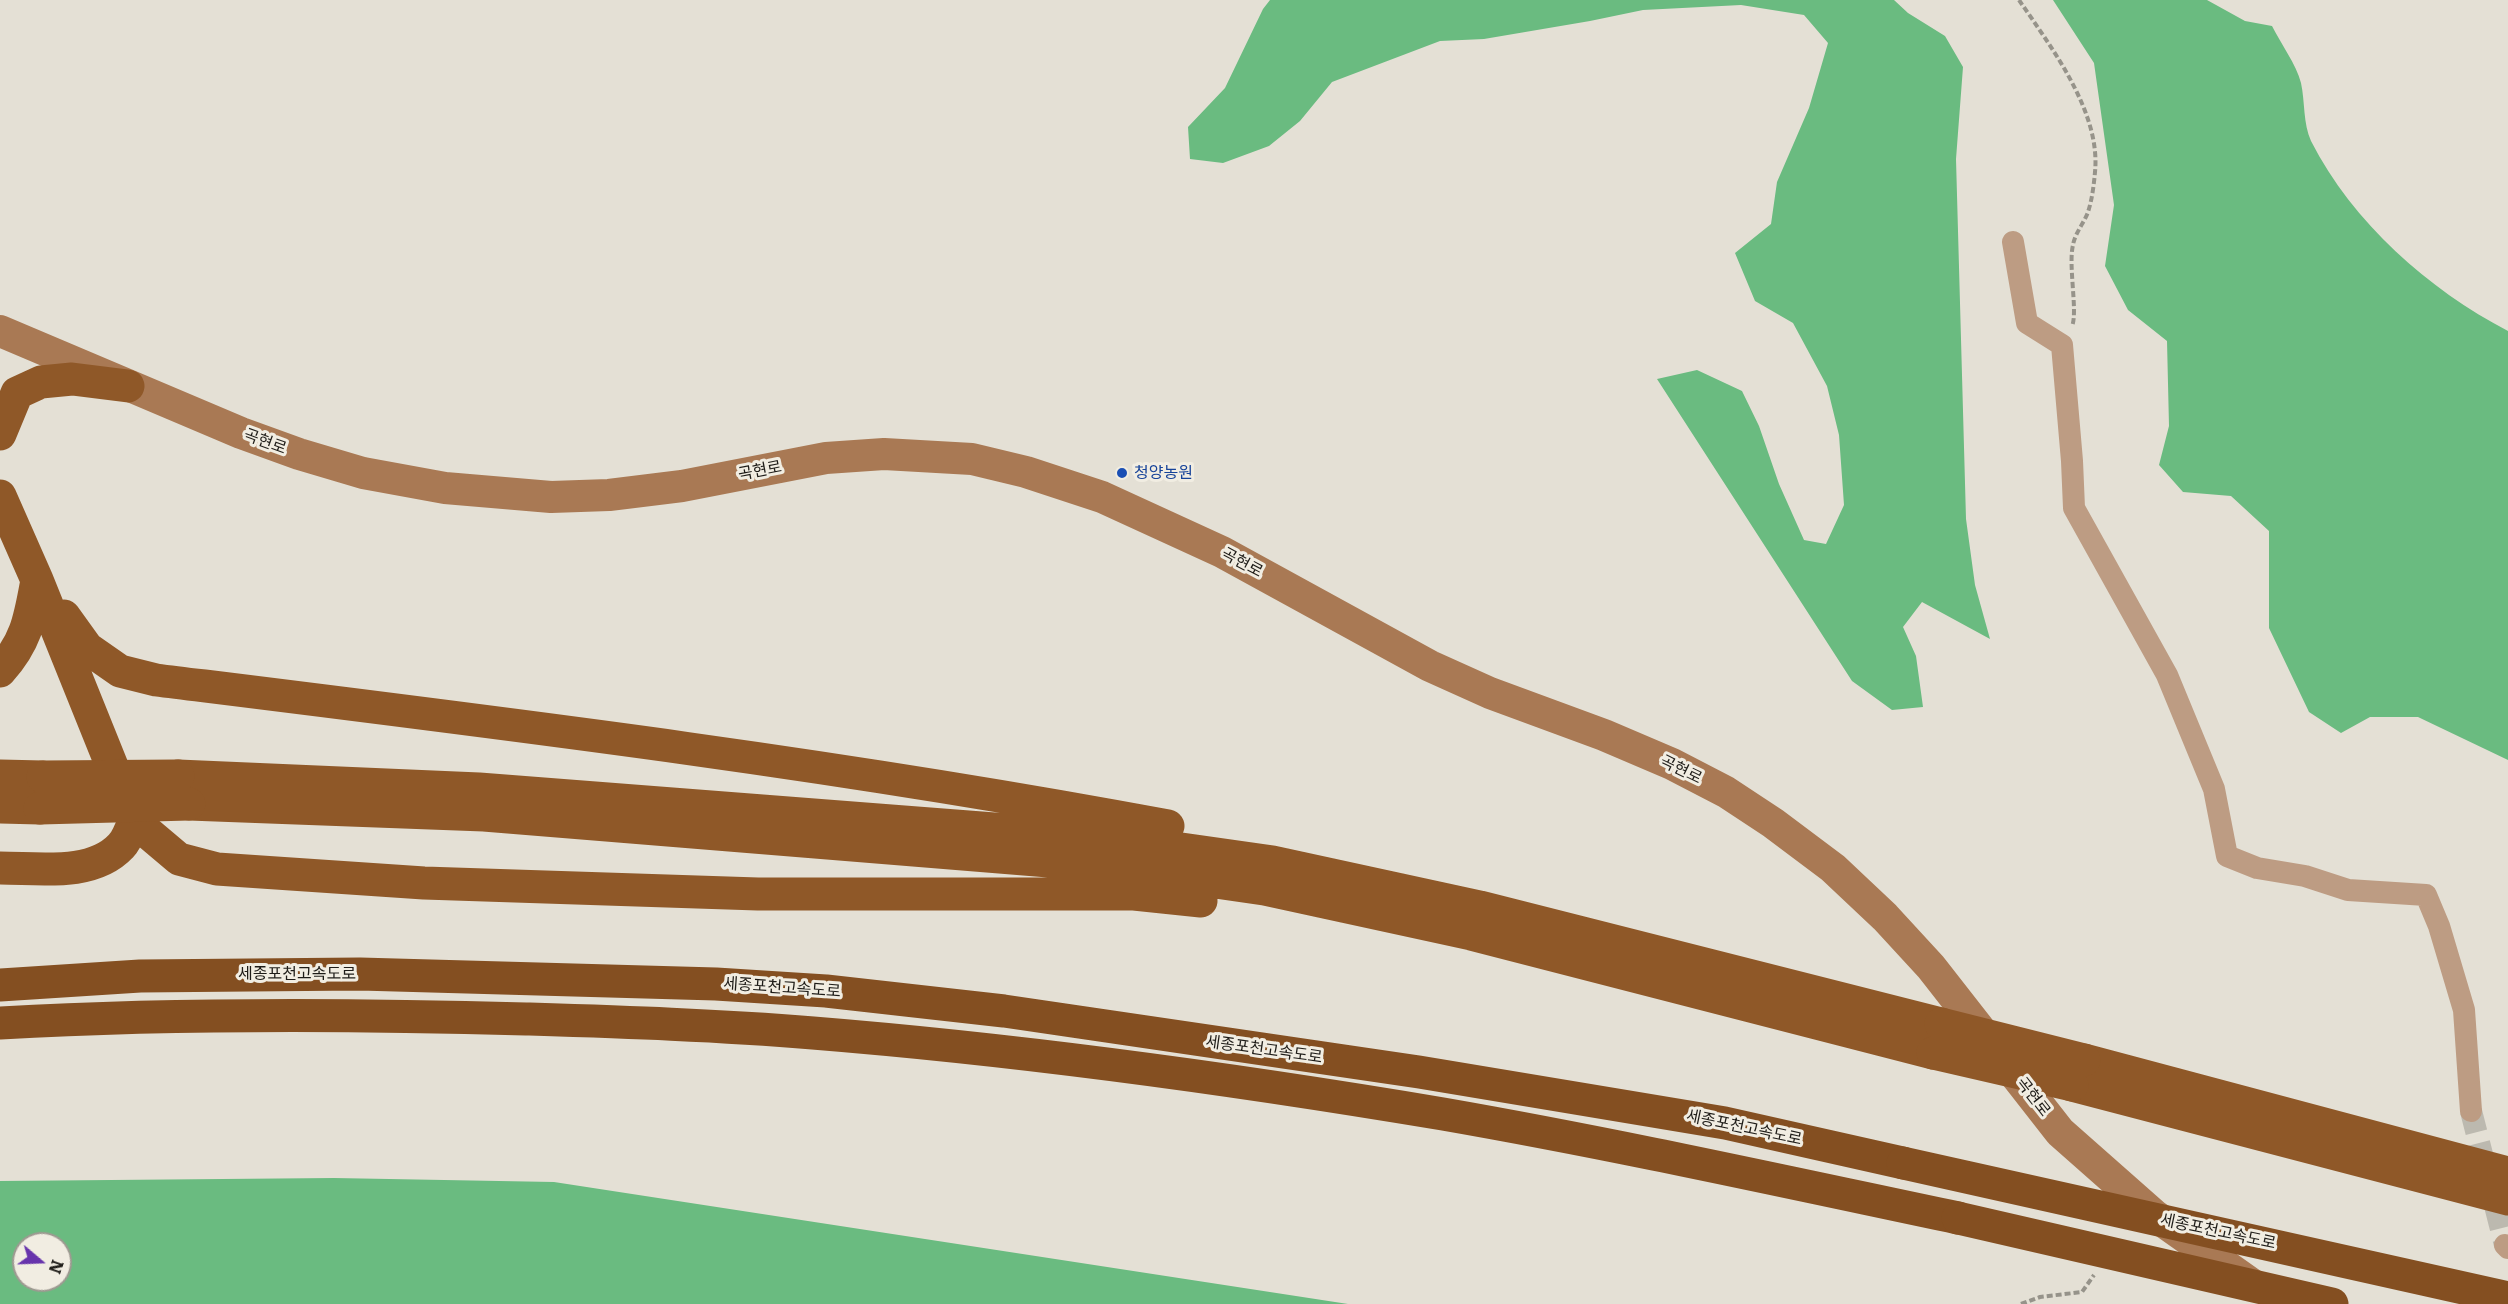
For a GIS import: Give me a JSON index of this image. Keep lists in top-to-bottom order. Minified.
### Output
{"streets":{"highway":["세종포천고속도로"],"main road":["곡현로"]},"places":["청양농원"],"north":"right"}
